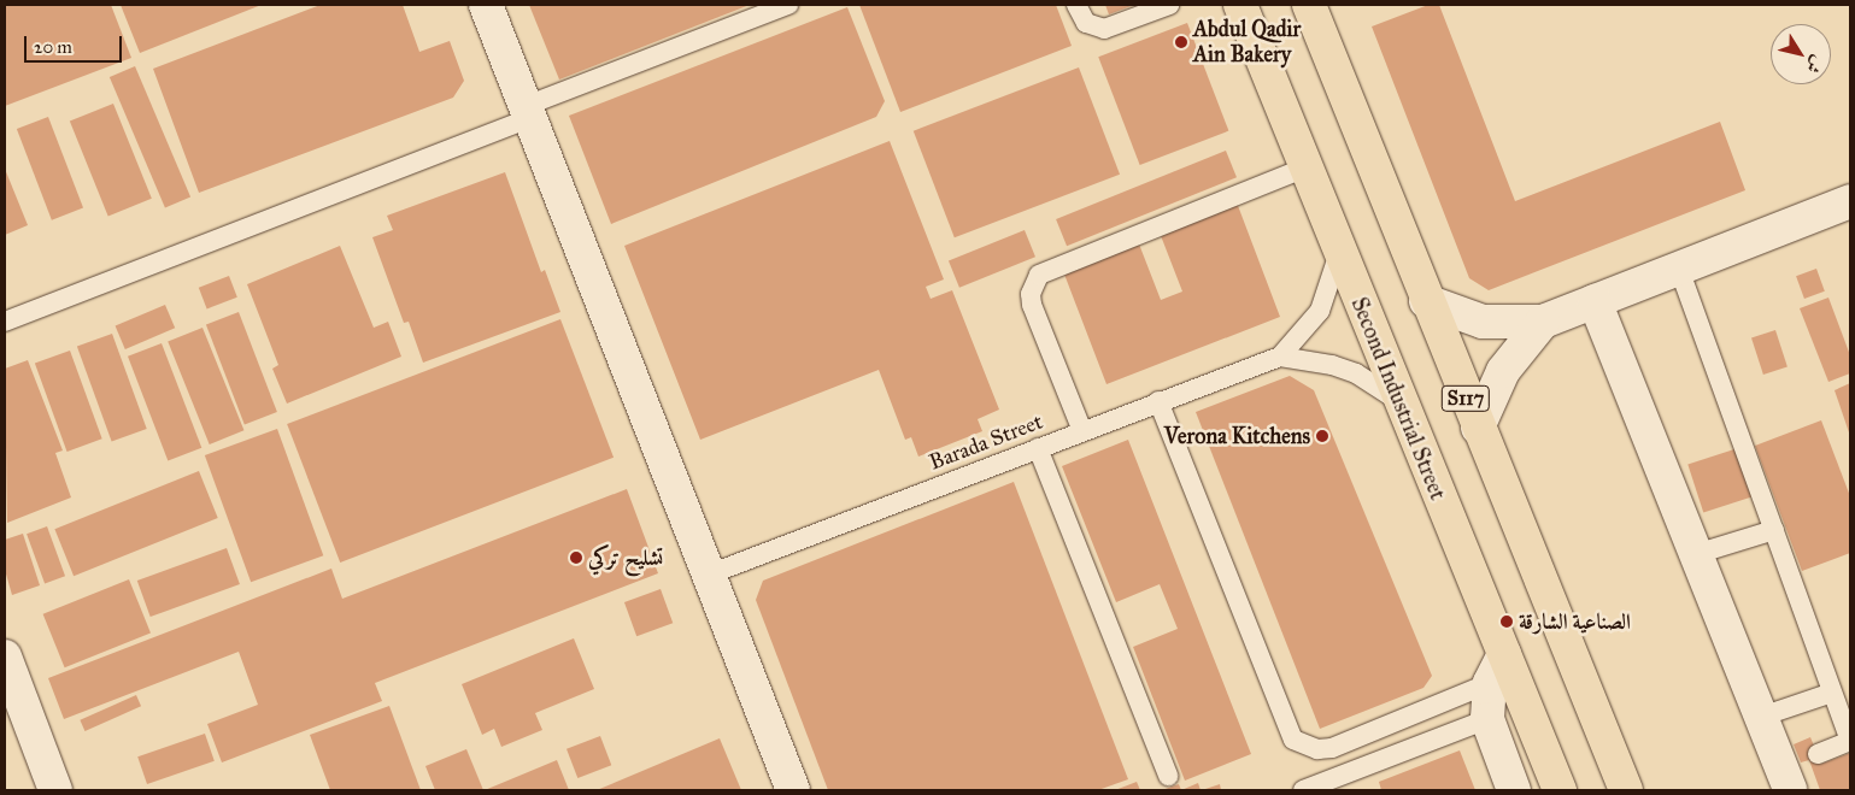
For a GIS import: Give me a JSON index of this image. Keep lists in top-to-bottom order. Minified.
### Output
{"streets":{"main road":["Second Industrial Street","S117"],"lane":["Barada Street"]},"crossings":[["Second Industrial Street","Barada Street"]],"places":["Abdul Qadir Ain Bakery","Verona Kitchens","تشليح تركي","الصناعية الشارقة"],"scale_bar":"20 m","north":"bottom right"}
